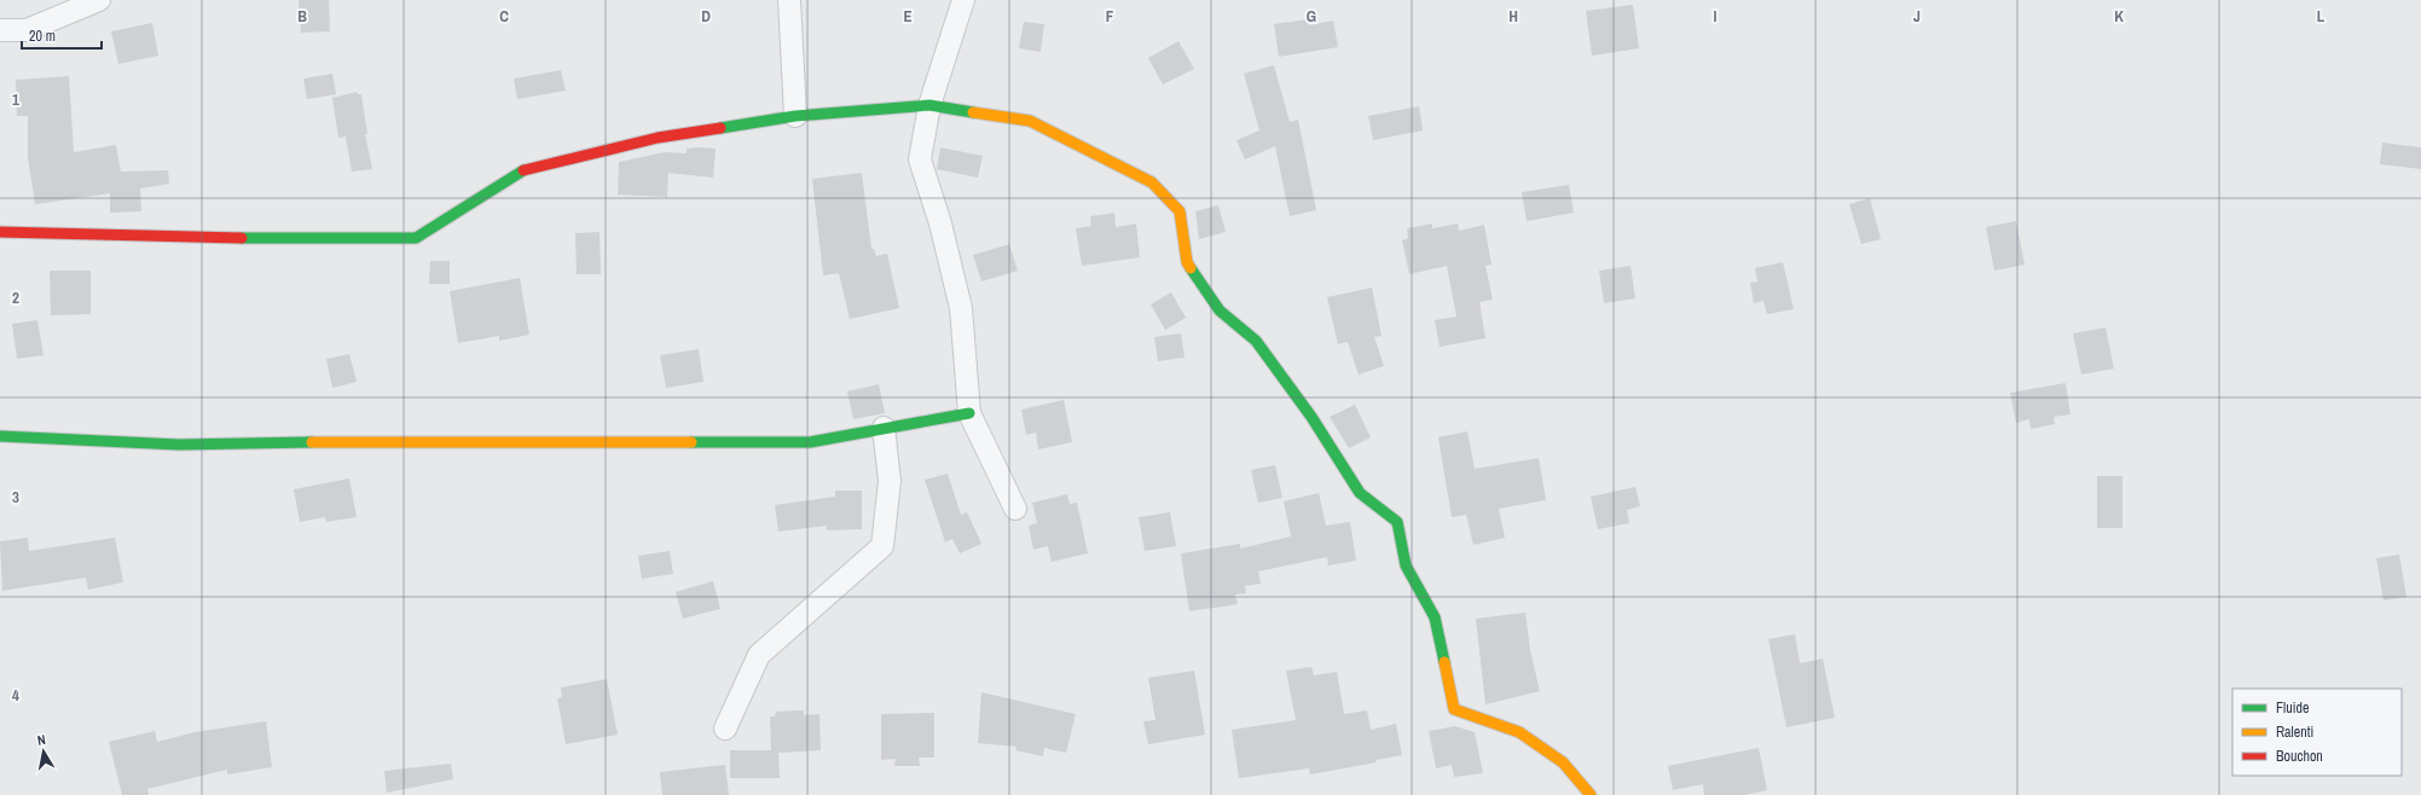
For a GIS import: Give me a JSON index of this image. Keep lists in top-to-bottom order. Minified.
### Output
{"legend":["Fluide","Ralenti","Bouchon"],"scale_bar":"20 m","north":"top","grid":{"columns":["B","C","D","E","F","G","H","I","J","K","L"],"rows":["1","2","3","4"]}}
